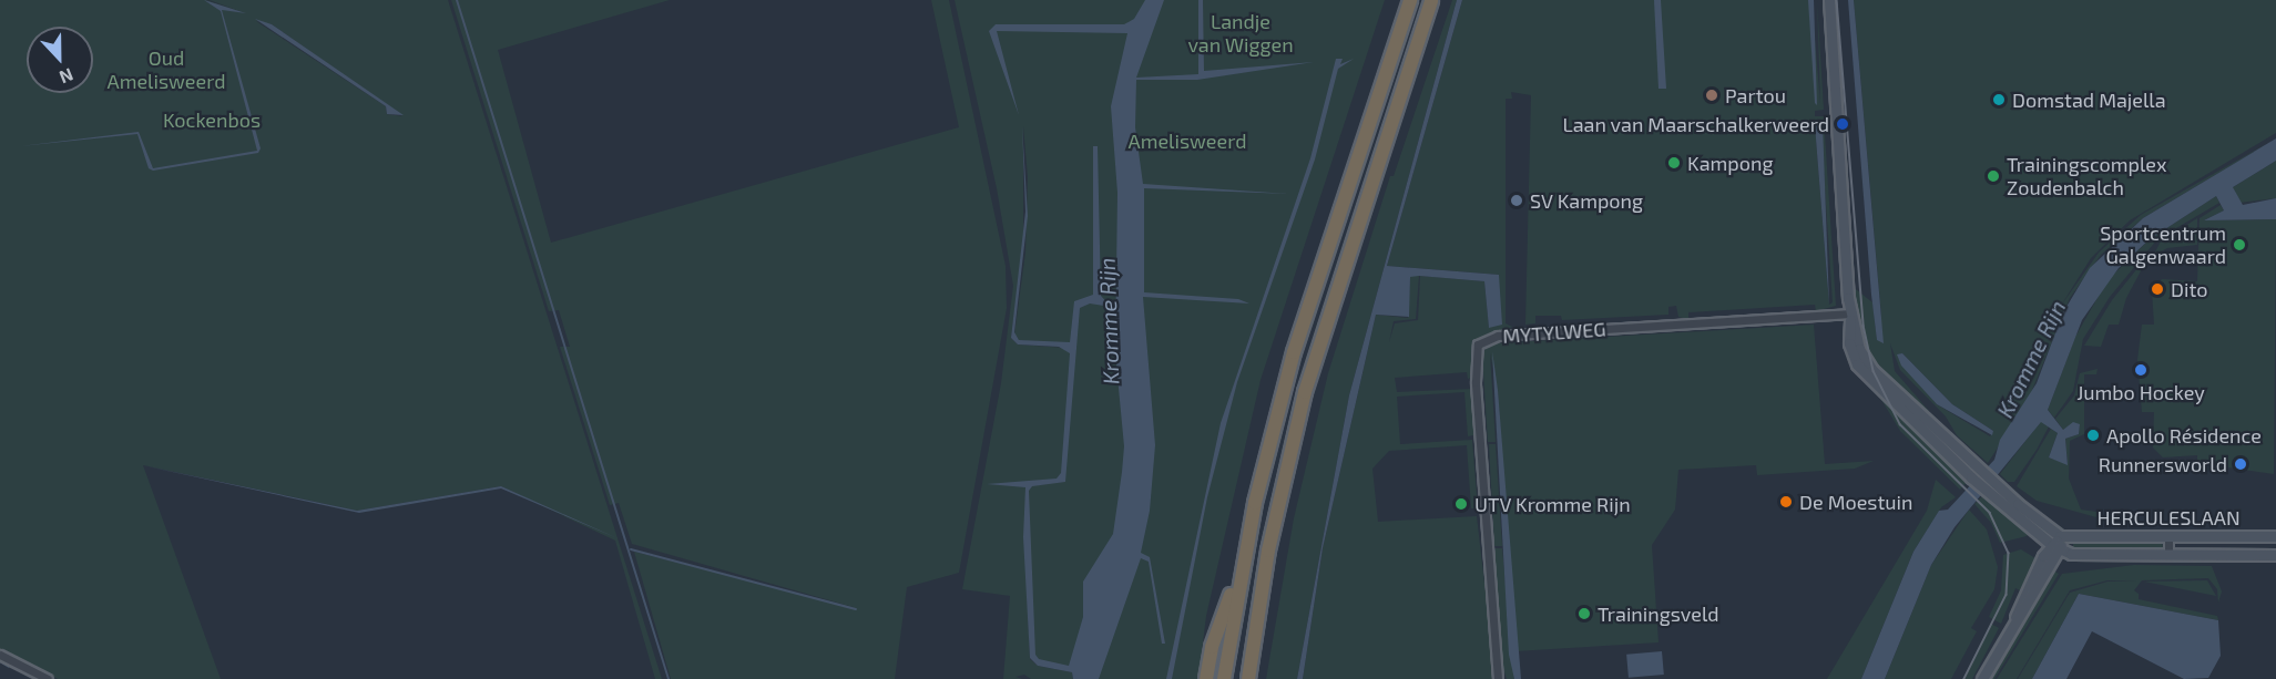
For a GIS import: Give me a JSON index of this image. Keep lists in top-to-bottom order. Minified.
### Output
{"streets":{"main road":["HERCULESLAAN"],"street":["MYTYLWEG"]},"water":["Kromme Rijn"],"parks":["Landje van Wiggen","Oud Amelisweerd","Kockenbos","Amelisweerd"],"places":["Partou","Domstad Majella","Laan van Maarschalkerweerd","Kampong","Trainingscomplex Zoudenbalch","SV Kampong","Sportcentrum Galgenwaard","Dito","Jumbo Hockey","Apollo Résidence","Runnersworld","De Moestuin","UTV Kromme Rijn","Trainingsveld"],"north":"bottom"}
